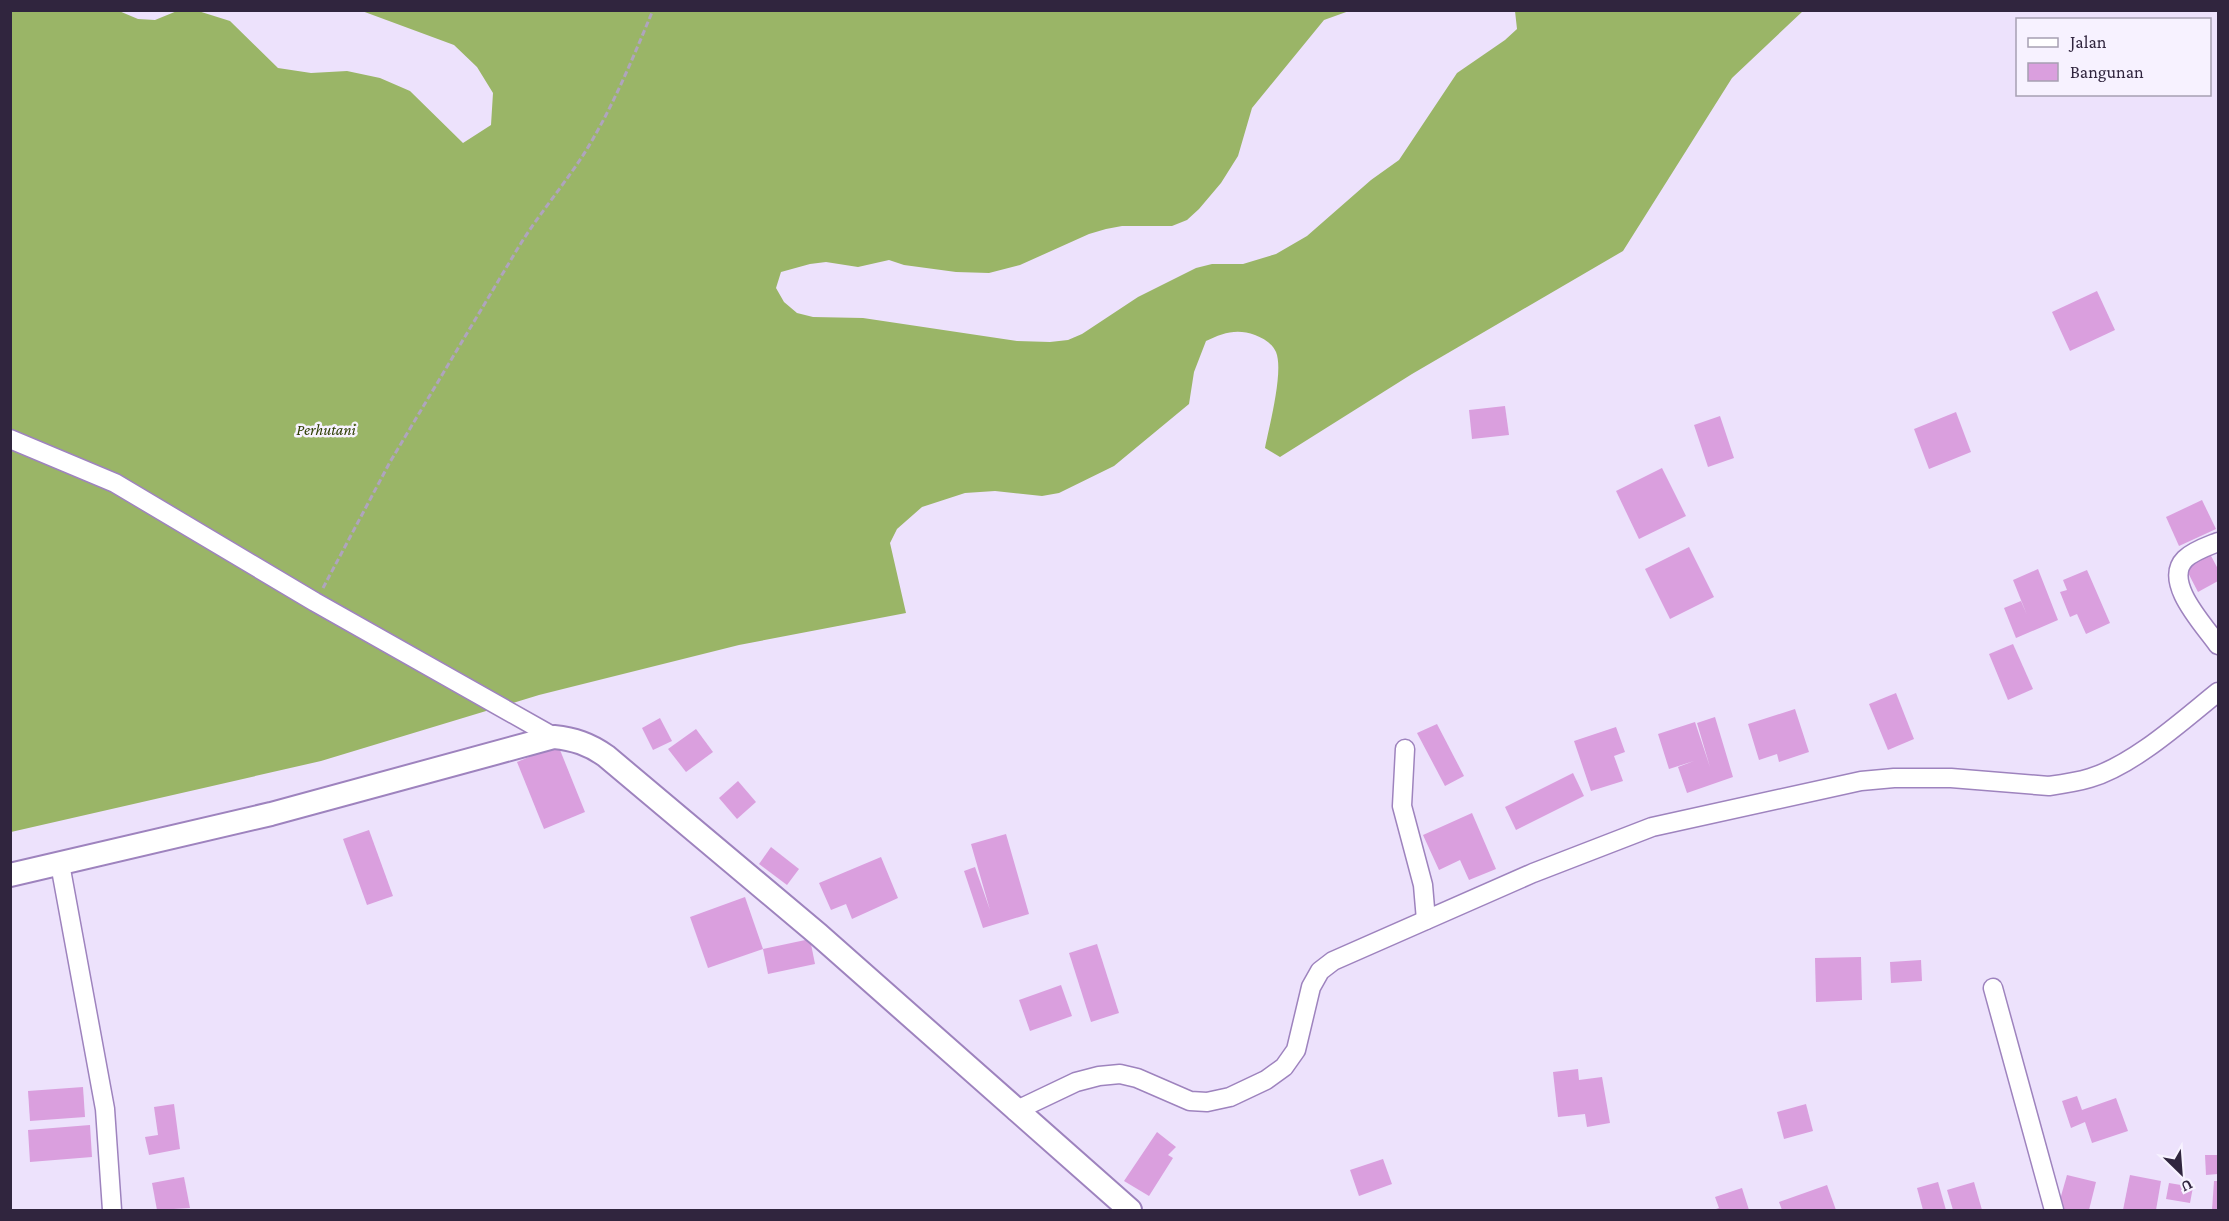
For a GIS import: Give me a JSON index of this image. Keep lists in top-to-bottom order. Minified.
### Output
{"parks":["Perhutani"],"legend":["Jalan","Bangunan"],"north":"bottom right"}
